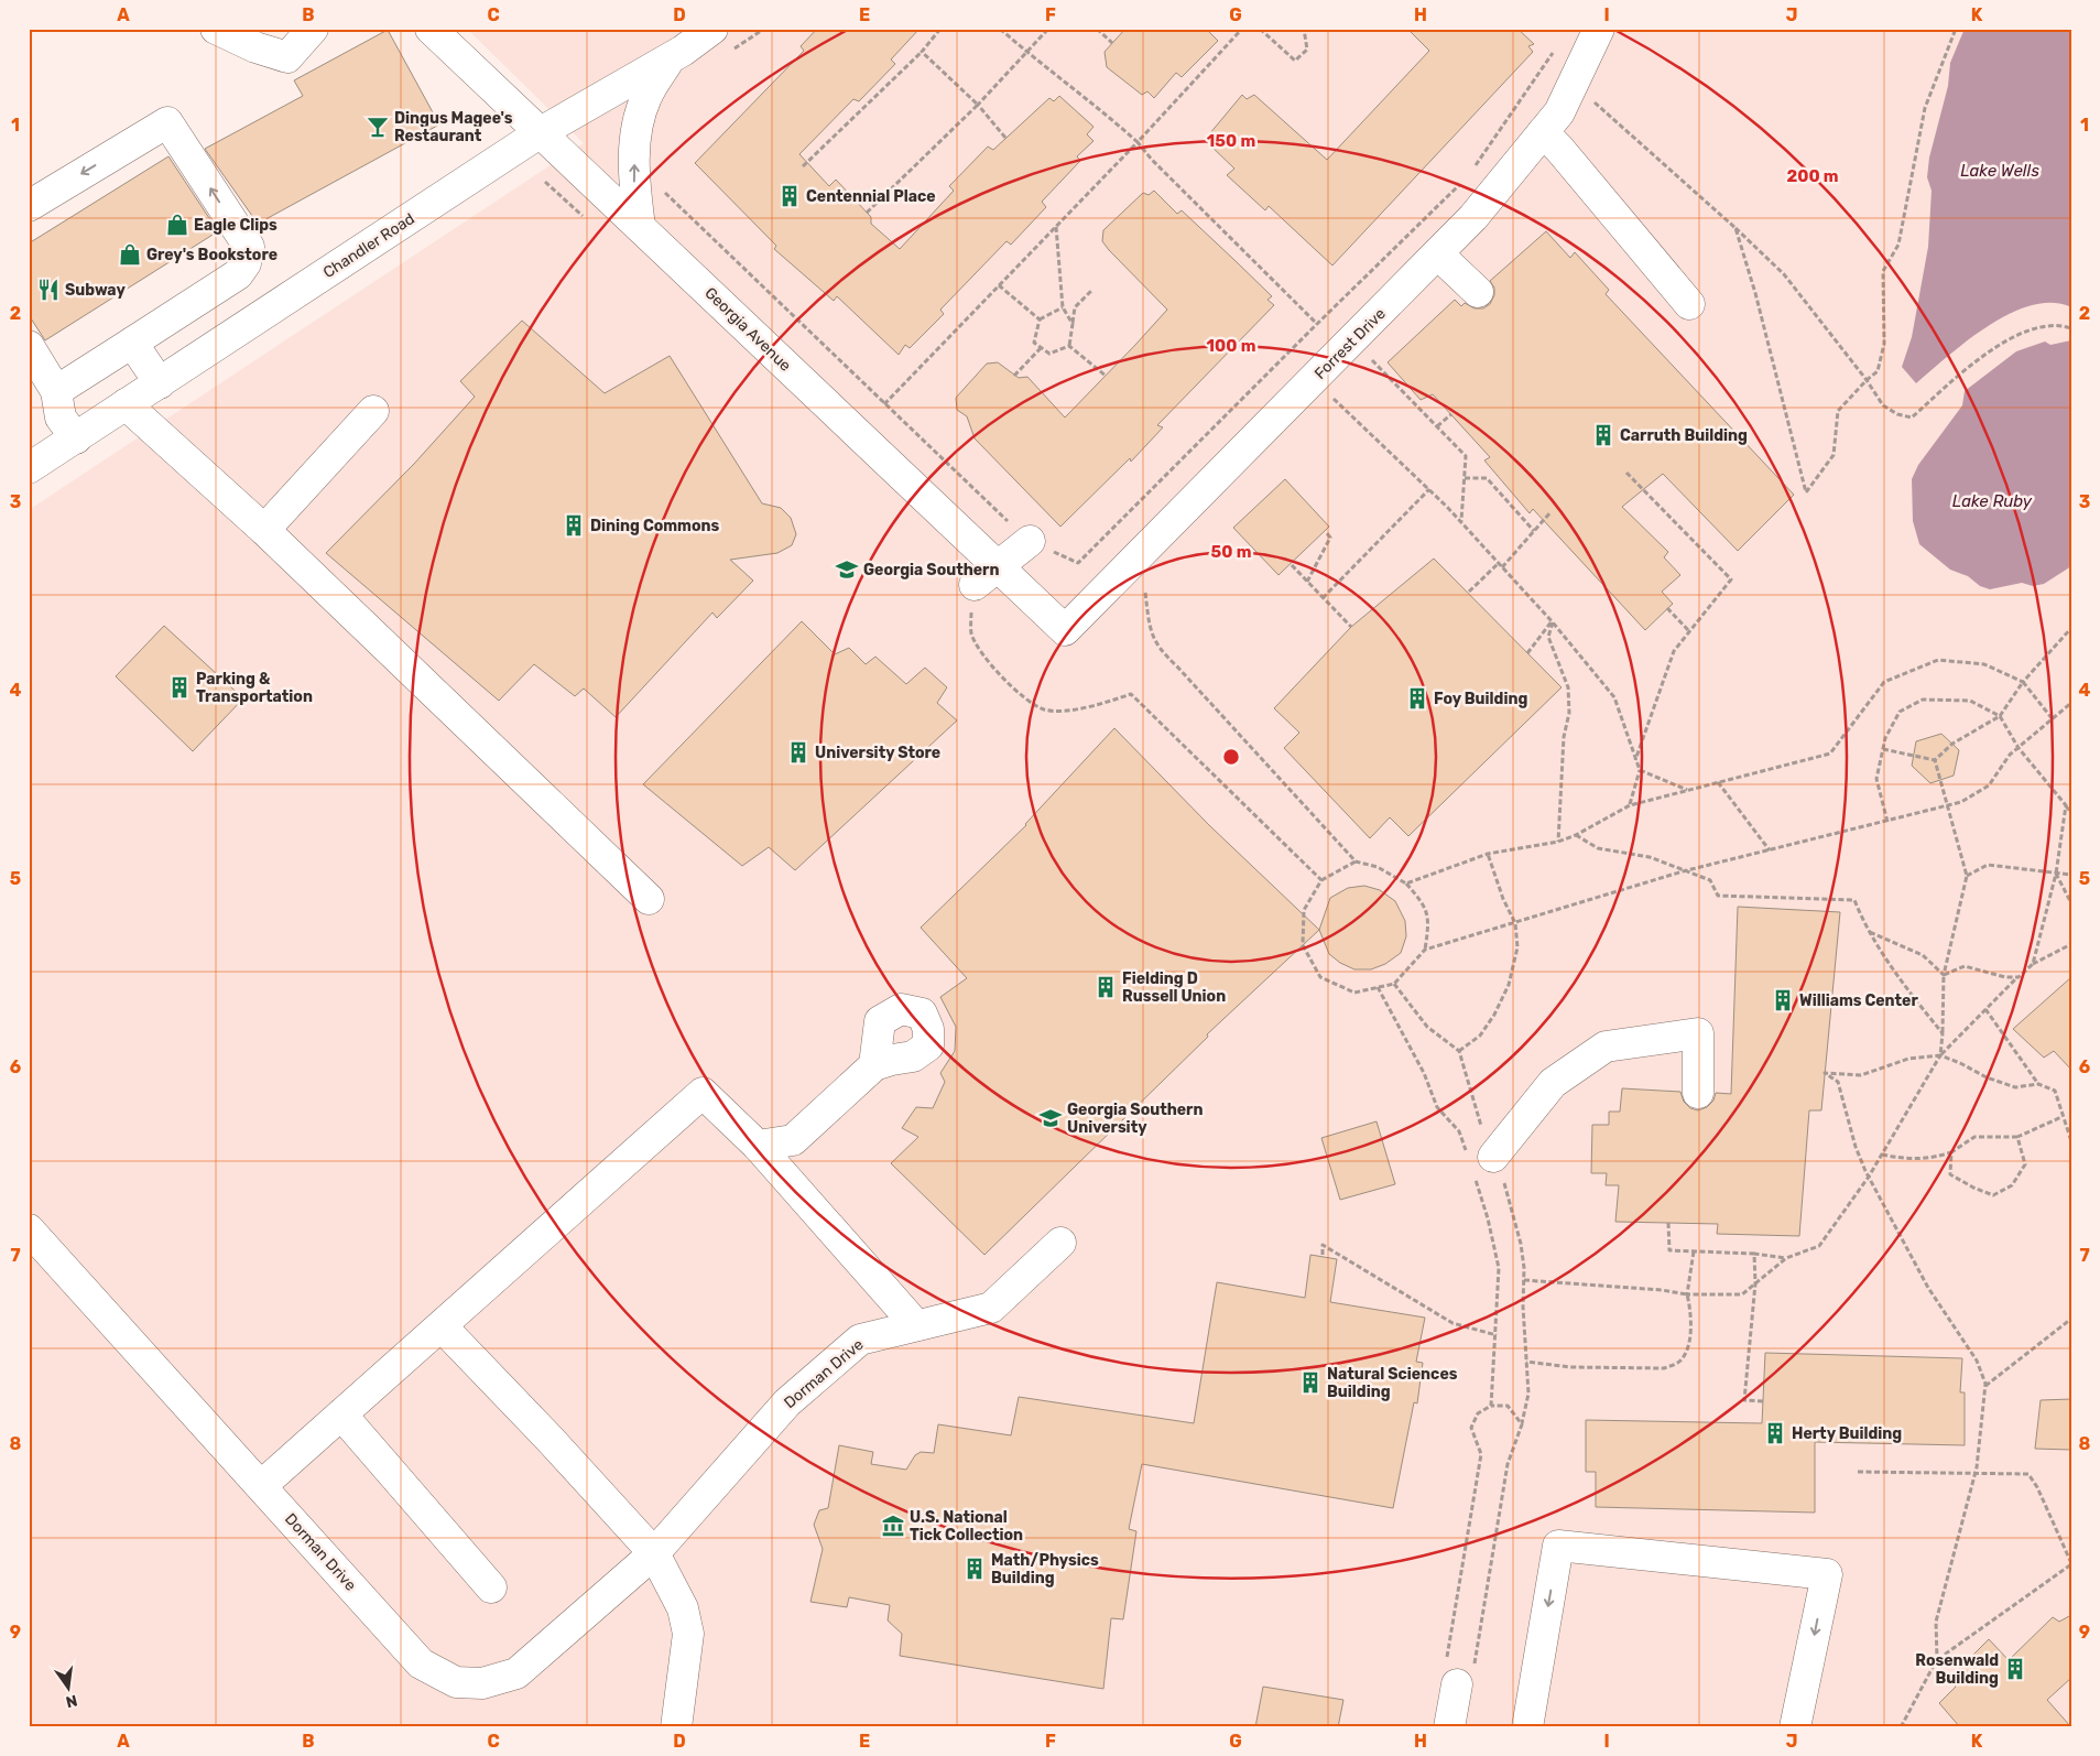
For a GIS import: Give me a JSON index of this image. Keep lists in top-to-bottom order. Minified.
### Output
{"streets":{"street":["Chandler Road","Georgia Avenue","Forrest Drive","Dorman Drive"]},"crossings":[["Chandler Road","Georgia Avenue"],["Georgia Avenue","Forrest Drive"]],"water":["Lake Wells","Lake Ruby"],"places":{"bar":["Dingus Magee's Restaurant"],"building":["Centennial Place","Carruth Building","Dining Commons","Parking & Transportation","Foy Building","University Store","Fielding D Russell Union","Williams Center","Natural Sciences Building","Herty Building","Math/Physics Building","Rosenwald Building"],"shop":["Eagle Clips","Grey's Bookstore"],"restaurant":["Subway"],"school or university":["Georgia Southern","Georgia Southern University"],"museum":["U.S. National Tick Collection"]},"north":"bottom","grid":{"columns":["A","B","C","D","E","F","G","H","I","J","K"],"rows":["1","2","3","4","5","6","7","8","9"]},"rings":["150 m","200 m","100 m","50 m"]}
